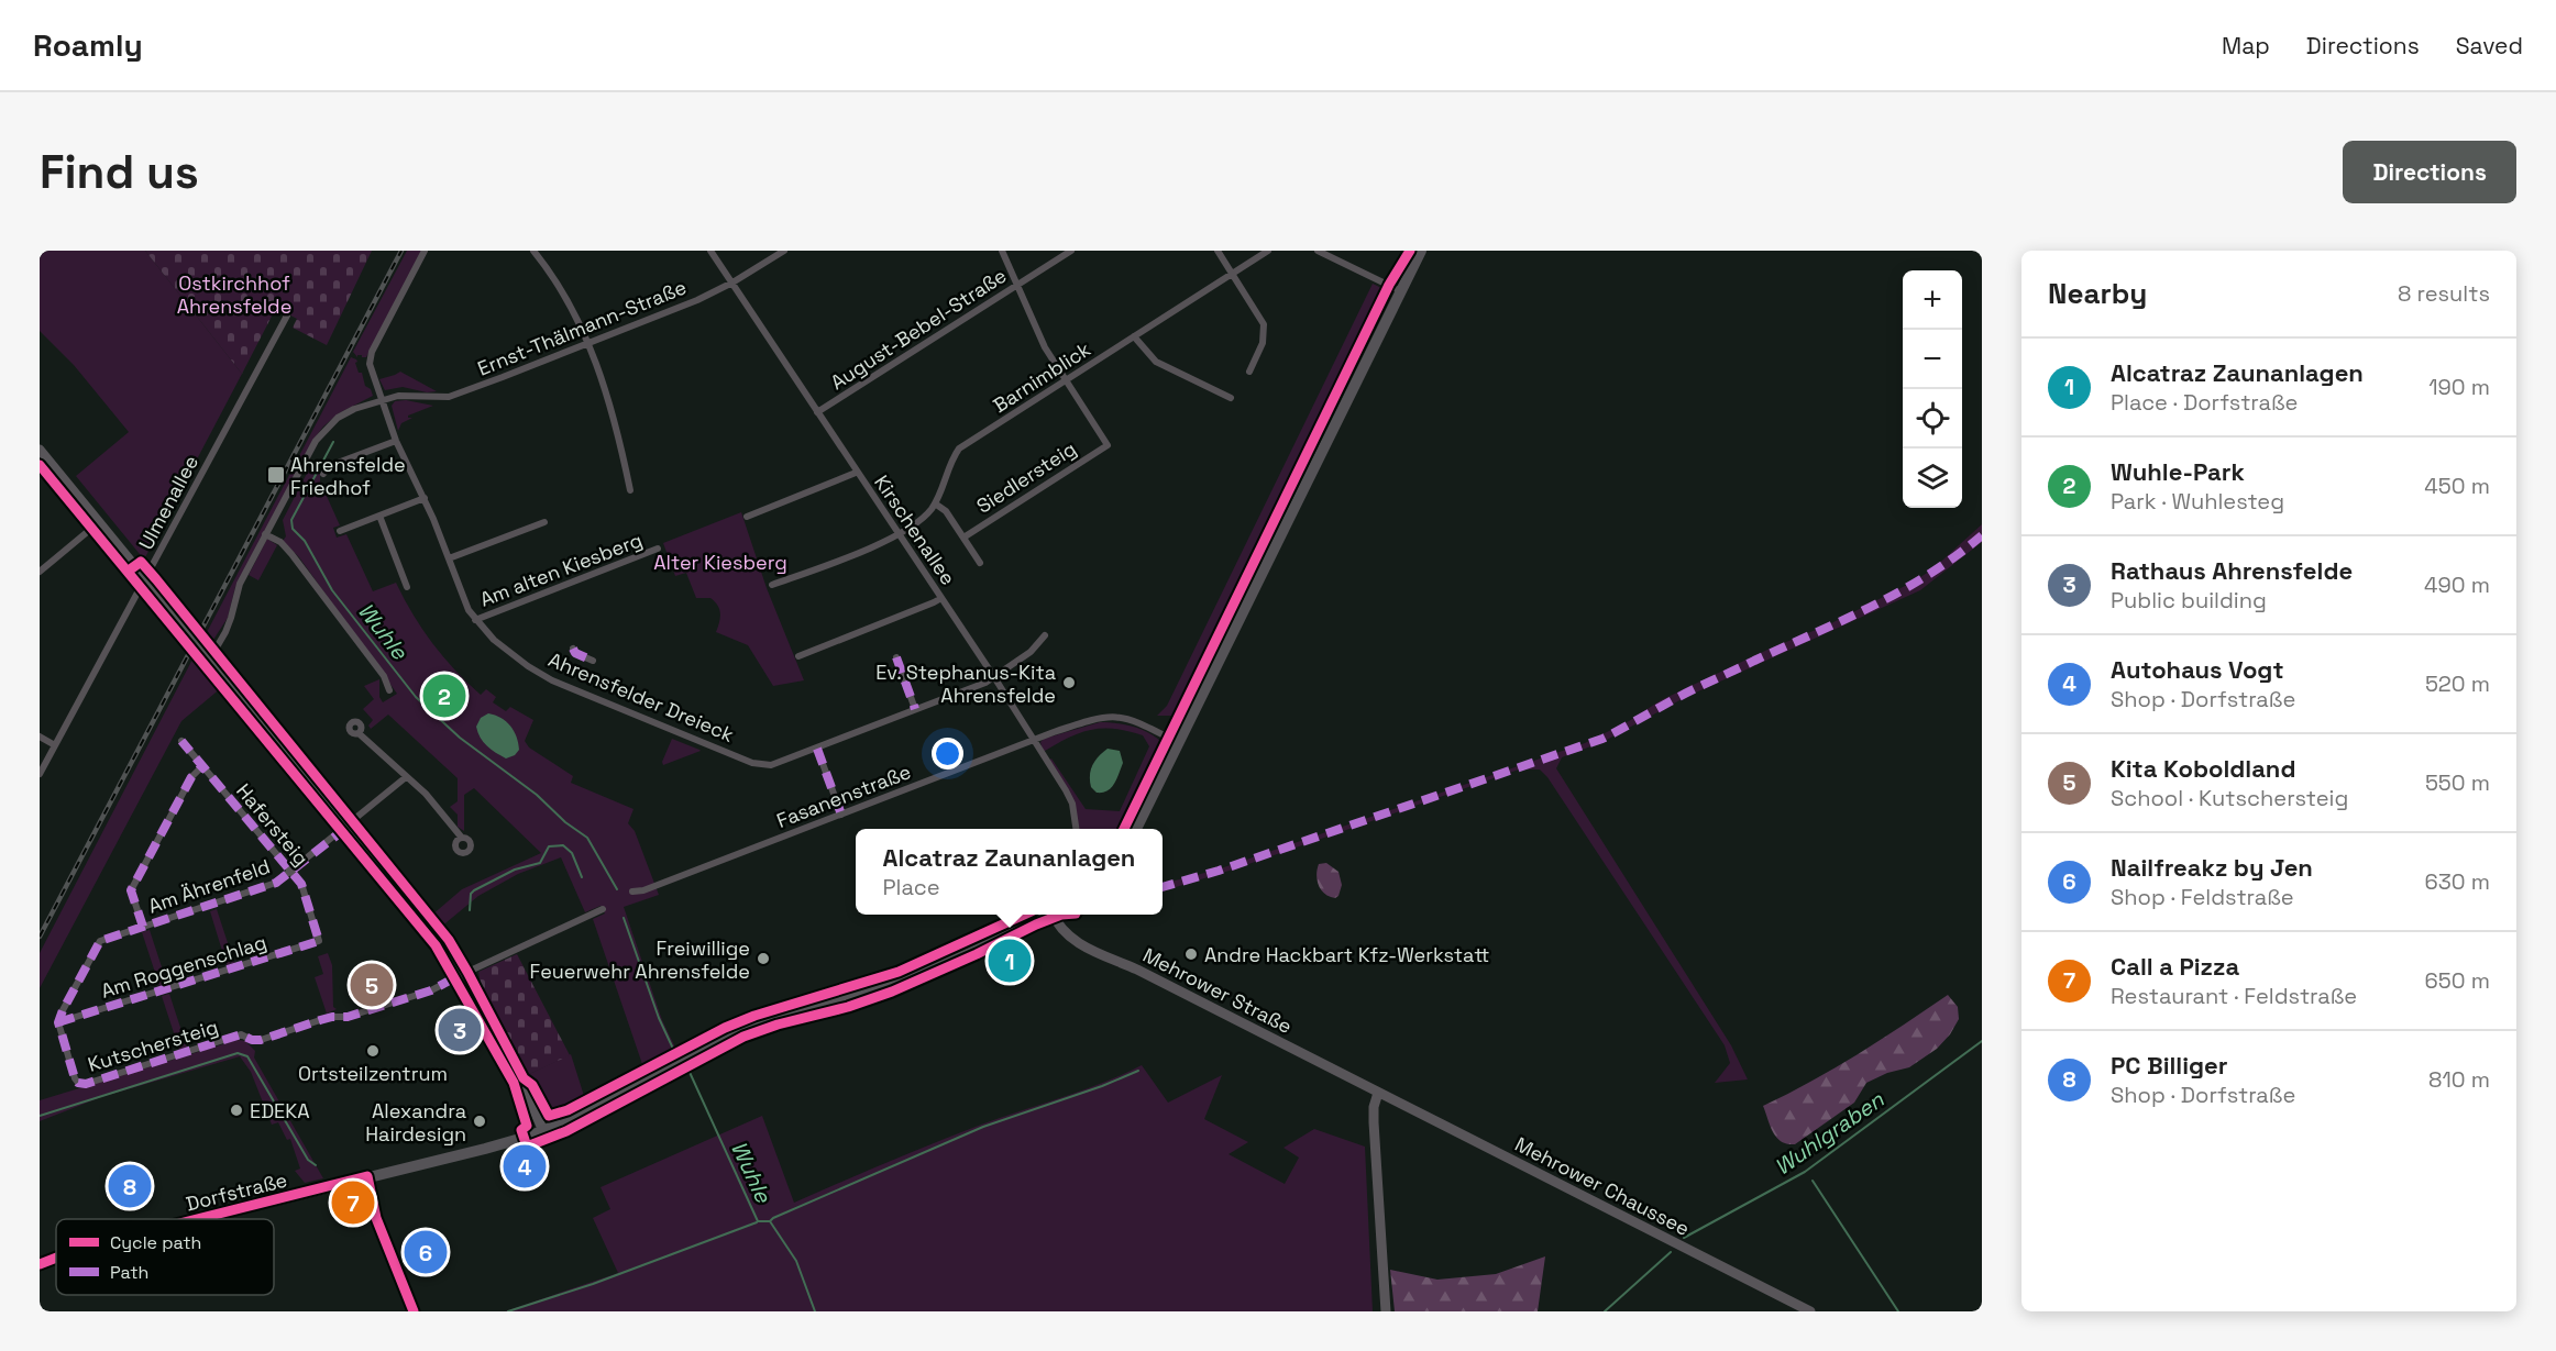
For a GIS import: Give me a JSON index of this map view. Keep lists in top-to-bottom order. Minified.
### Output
{"streets":{"main road":["Mehrower Straße","Mehrower Chaussee","Dorfstraße"],"street":["Ernst-Thälmann-Straße","August-Bebel-Straße","Barnimblick","Siedlersteig","Ulmenallee","Kirschenallee","Am alten Kiesberg","Ahrensfelder Dreieck","Fasanenstraße","Hafersteig","Am Ährenfeld","Am Roggenschlag","Kutschersteig"]},"crossings":[["Ernst-Thälmann-Straße","Kirschenallee"],["Ernst-Thälmann-Straße","Ahrensfelder Dreieck"],["August-Bebel-Straße","Kirschenallee"],["Barnimblick","Siedlersteig"],["Barnimblick","Kirschenallee"],["Kirschenallee","Ahrensfelder Dreieck"],["Kirschenallee","Fasanenstraße"],["Am alten Kiesberg","Ahrensfelder Dreieck"],["Hafersteig","Am Ährenfeld"],["Hafersteig","Am Roggenschlag"],["Am Ährenfeld","Am Roggenschlag"],["Am Ährenfeld","Kutschersteig"],["Am Roggenschlag","Kutschersteig"],["Mehrower Straße","Mehrower Chaussee"]],"water":["Wuhle","Wuhlgraben"],"parks":["Ostkirchhof Ahrensfelde","Alter Kiesberg"],"places":{"transit":["Ahrensfelde Friedhof"],"other":["Ev. Stephanus-Kita Ahrensfelde","Andre Hackbart Kfz-Werkstatt","Freiwillige Feuerwehr Ahrensfelde","Ortsteilzentrum","EDEKA","Alexandra Hairdesign"]},"legend":["Cycle path","Path"],"page":{"header":"Roamly","nav":["Map","Directions","Saved"],"buttons":"Directions","title":"Find us","heading":["Nearby","8 results"],"map_buttons":["+","−"],"list":[{"mark":"1","name":"Alcatraz Zaunanlagen","note":"Place · Dorfstraße","value":"190 m"},{"mark":"2","name":"Wuhle-Park","note":"Park · Wuhlesteg","value":"450 m"},{"mark":"3","name":"Rathaus Ahrensfelde","note":"Public building","value":"490 m"},{"mark":"4","name":"Autohaus Vogt","note":"Shop · Dorfstraße","value":"520 m"},{"mark":"5","name":"Kita Koboldland","note":"School · Kutschersteig","value":"550 m"},{"mark":"6","name":"Nailfreakz by Jen","note":"Shop · Feldstraße","value":"630 m"},{"mark":"7","name":"Call a Pizza","note":"Restaurant · Feldstraße","value":"650 m"},{"mark":"8","name":"PC Billiger","note":"Shop · Dorfstraße","value":"810 m"}],"pins":["2","1","5","3","4","8","7","6"],"popup":["Alcatraz Zaunanlagen","Place"]}}
